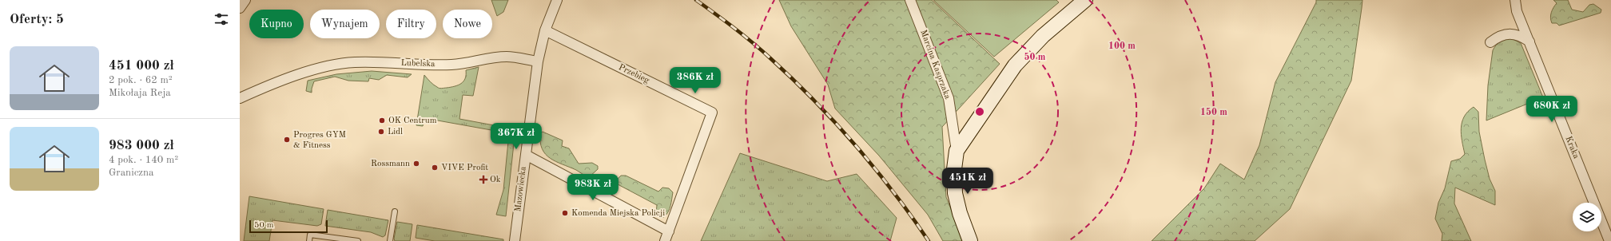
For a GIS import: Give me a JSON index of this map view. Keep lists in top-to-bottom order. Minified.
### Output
{"streets":{"street":["Lubelska","Marcina Kasprzaka","Przebieg","Kraka","Mazowiecka"]},"crossings":[["Lubelska","Mazowiecka"]],"places":{"other":["OK Centrum","Lidl","Progres GYM & Fitness","Rossmann","VIVE Profit","Komenda Miejska Policji"],"health":["Ok"]},"scale_bar":"50 m","page":{"heading":"Oferty: 5","chip":["Kupno","Wynajem","Filtry","Nowe"],"list":[{"name":"451 000 zł","note":"2 pok. · 62 m² · Mikołaja Reja"},{"name":"983 000 zł","note":"4 pok. · 140 m² · Graniczna"}],"price":["386K zł","680K zł","367K zł","451K zł","983K zł"],"scale":"50 m"},"rings":["100 m","50 m","150 m"]}
